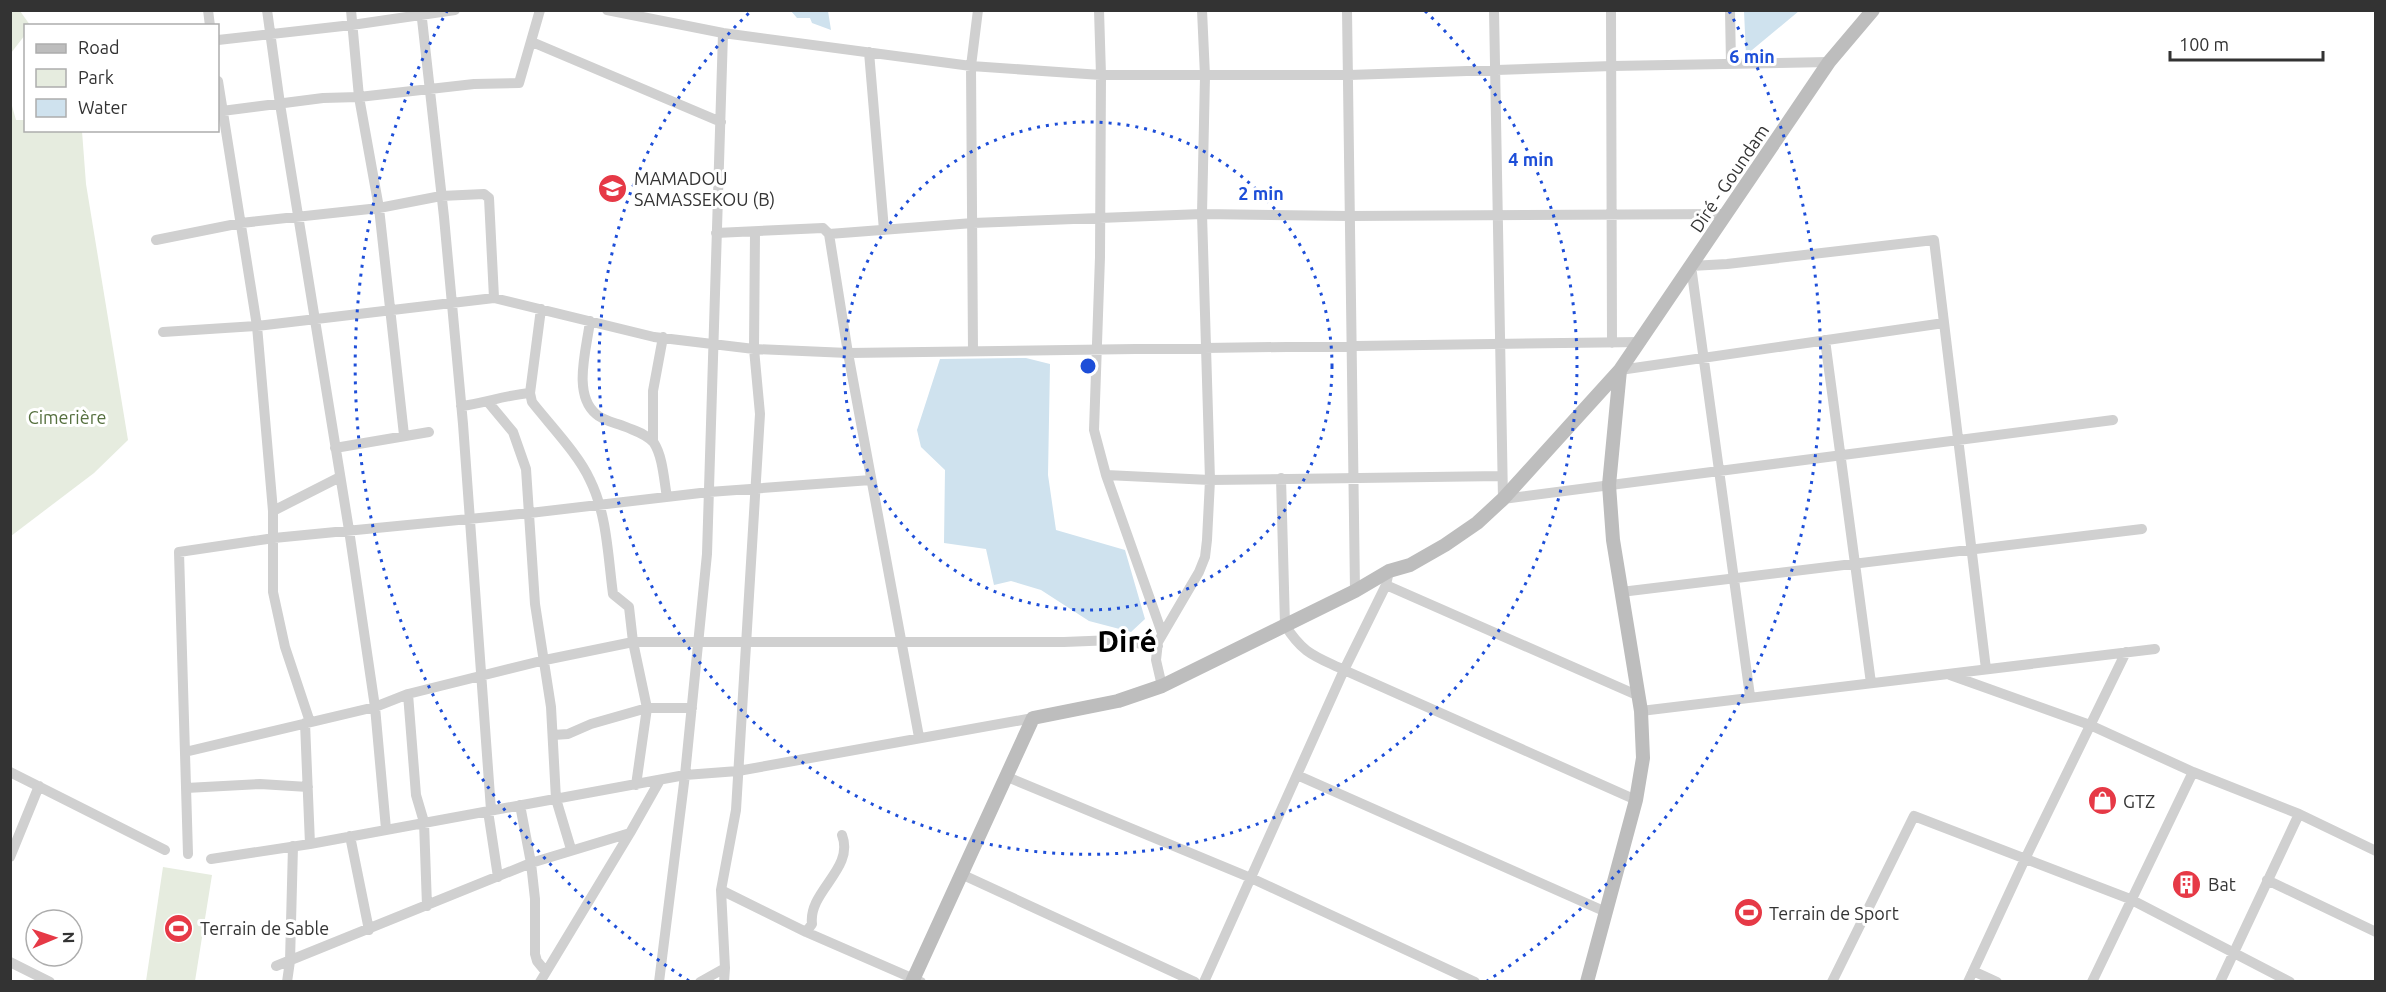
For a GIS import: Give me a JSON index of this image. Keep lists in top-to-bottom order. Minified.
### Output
{"streets":{"main road":["Diré - Goundam"]},"districts":["Diré"],"parks":["Cimerière"],"places":{"school or university":["MAMADOU SAMASSEKOU (B)"],"shop":["GTZ"],"building":["Bat"],"sports":["Terrain de Sport","Terrain de Sable"]},"legend":["Road","Park","Water"],"scale_bar":"100 m","north":"right","rings":["6 min","4 min","2 min"]}
